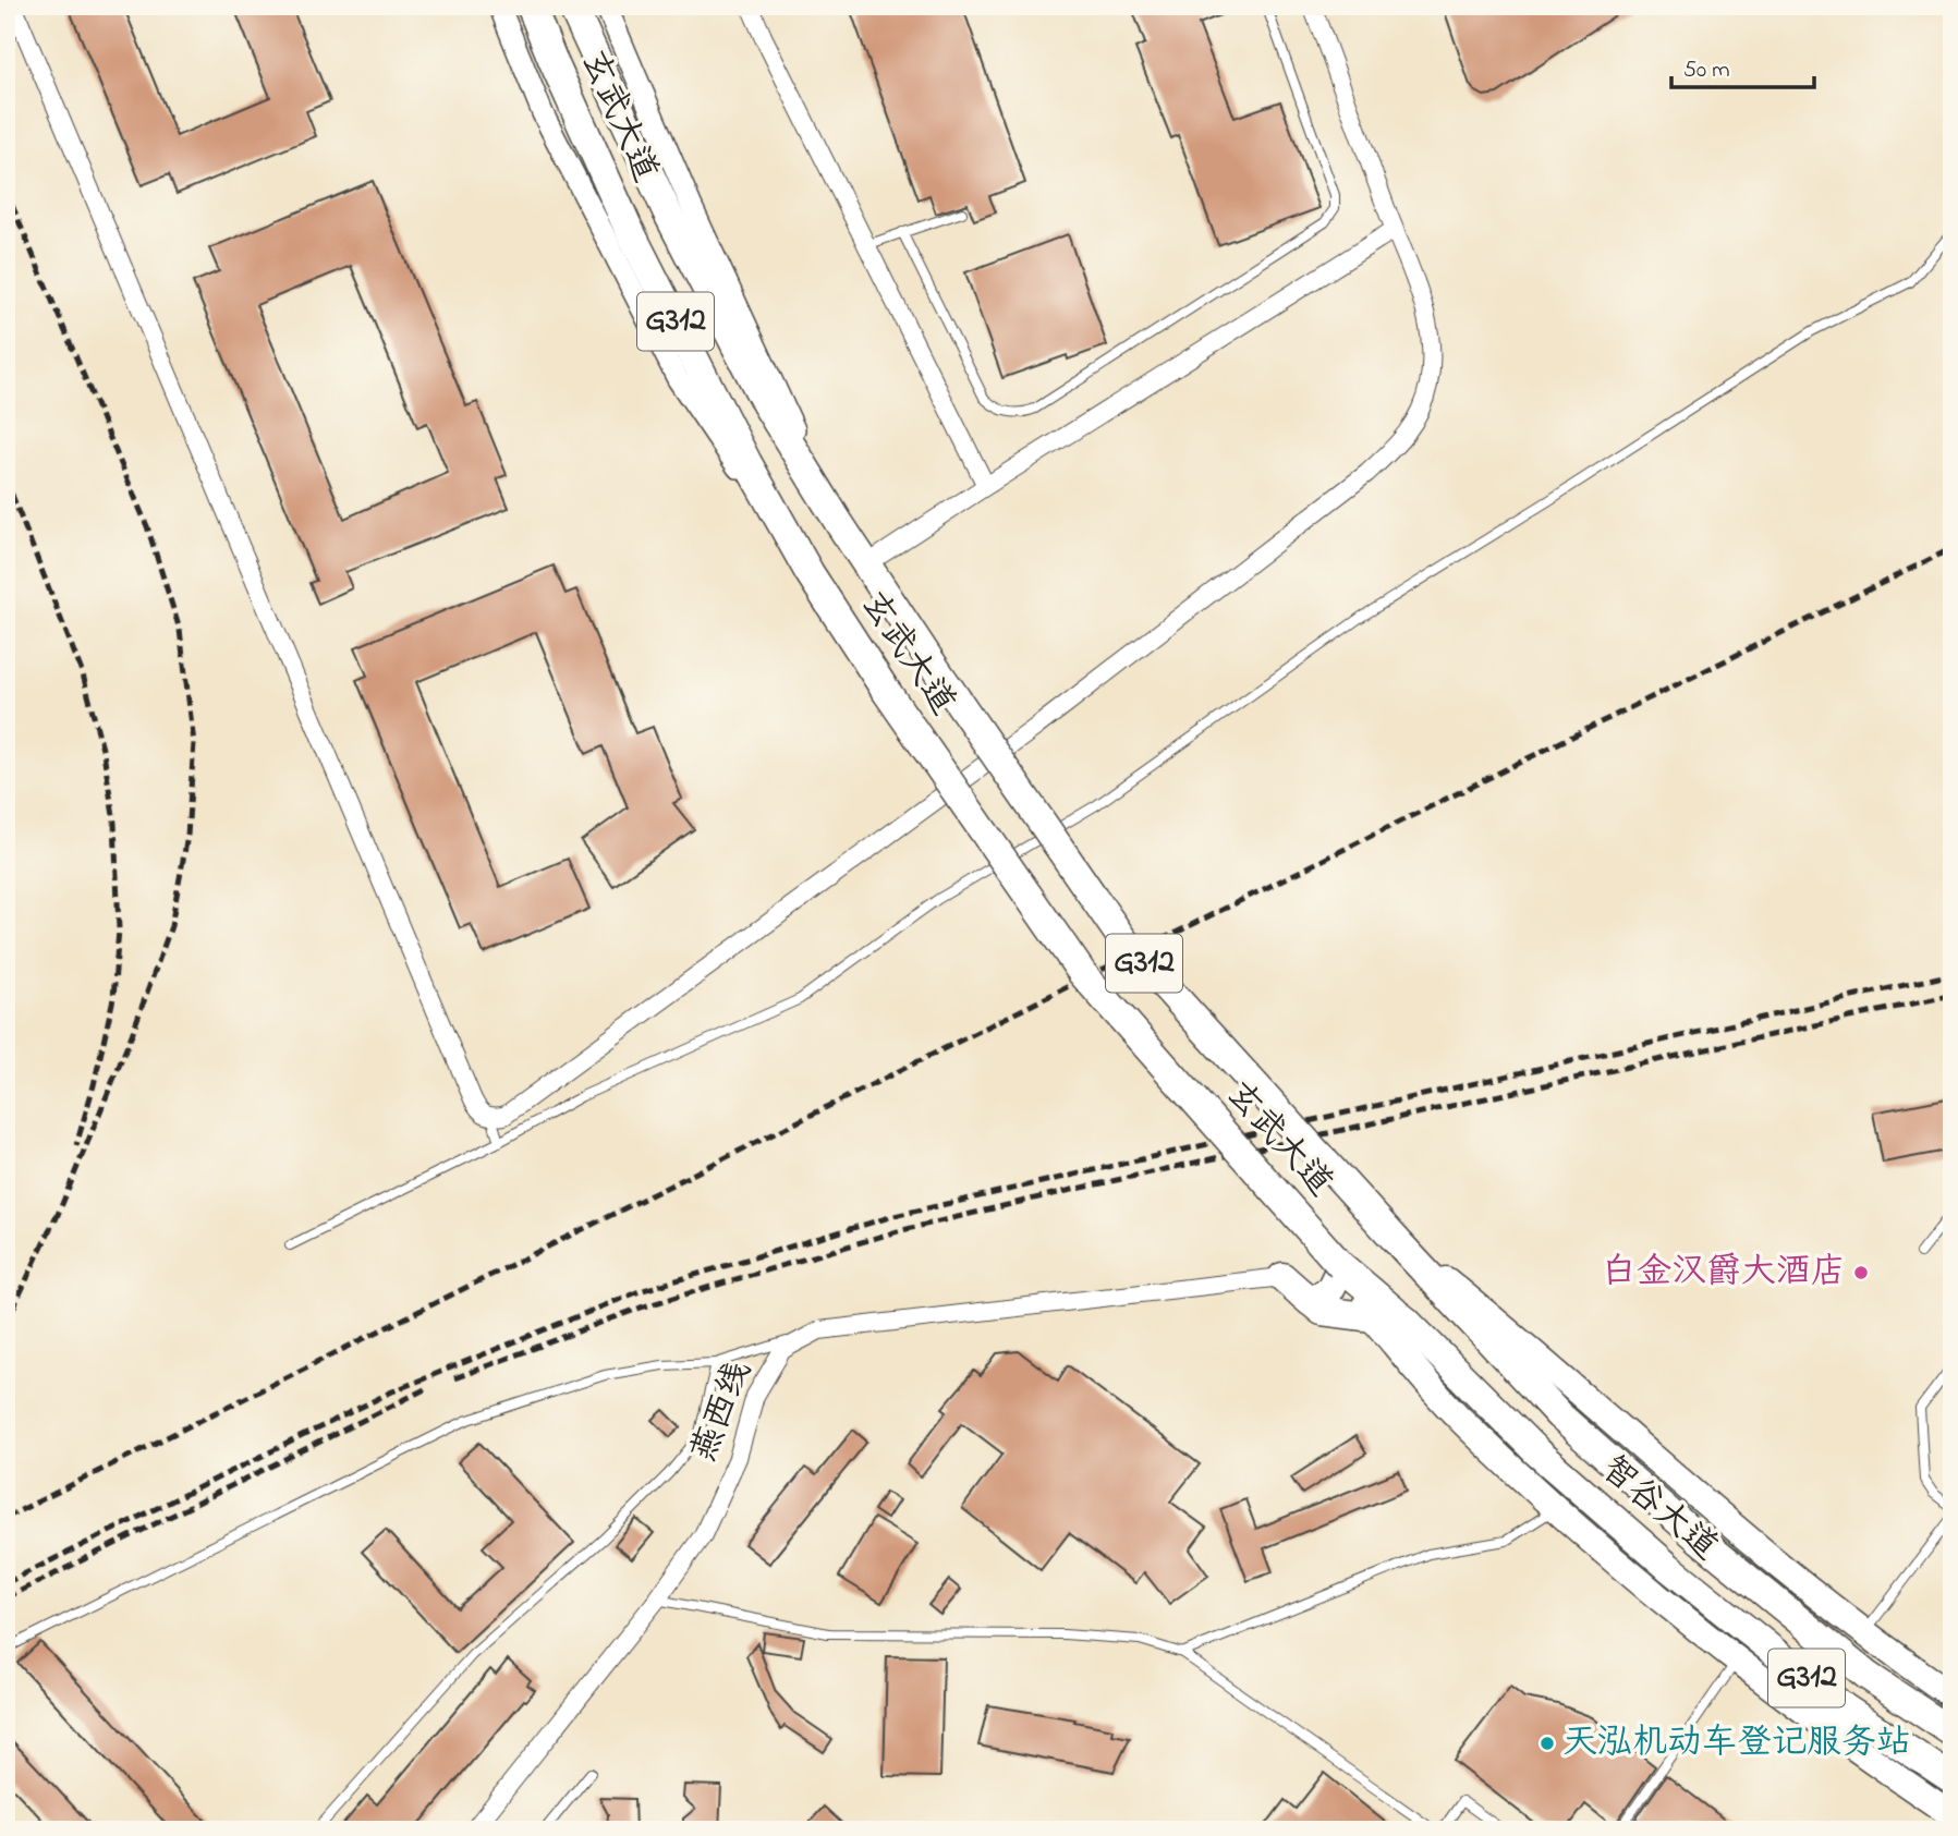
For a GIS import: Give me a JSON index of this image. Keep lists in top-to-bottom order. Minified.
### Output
{"streets":{"highway":["玄武大道","G312","智谷大道"],"street":["燕西线"]},"crossings":[["玄武大道","智谷大道"]],"places":["白金汉爵大酒店","天泓机动车登记服务站"],"scale_bar":"50 m"}
